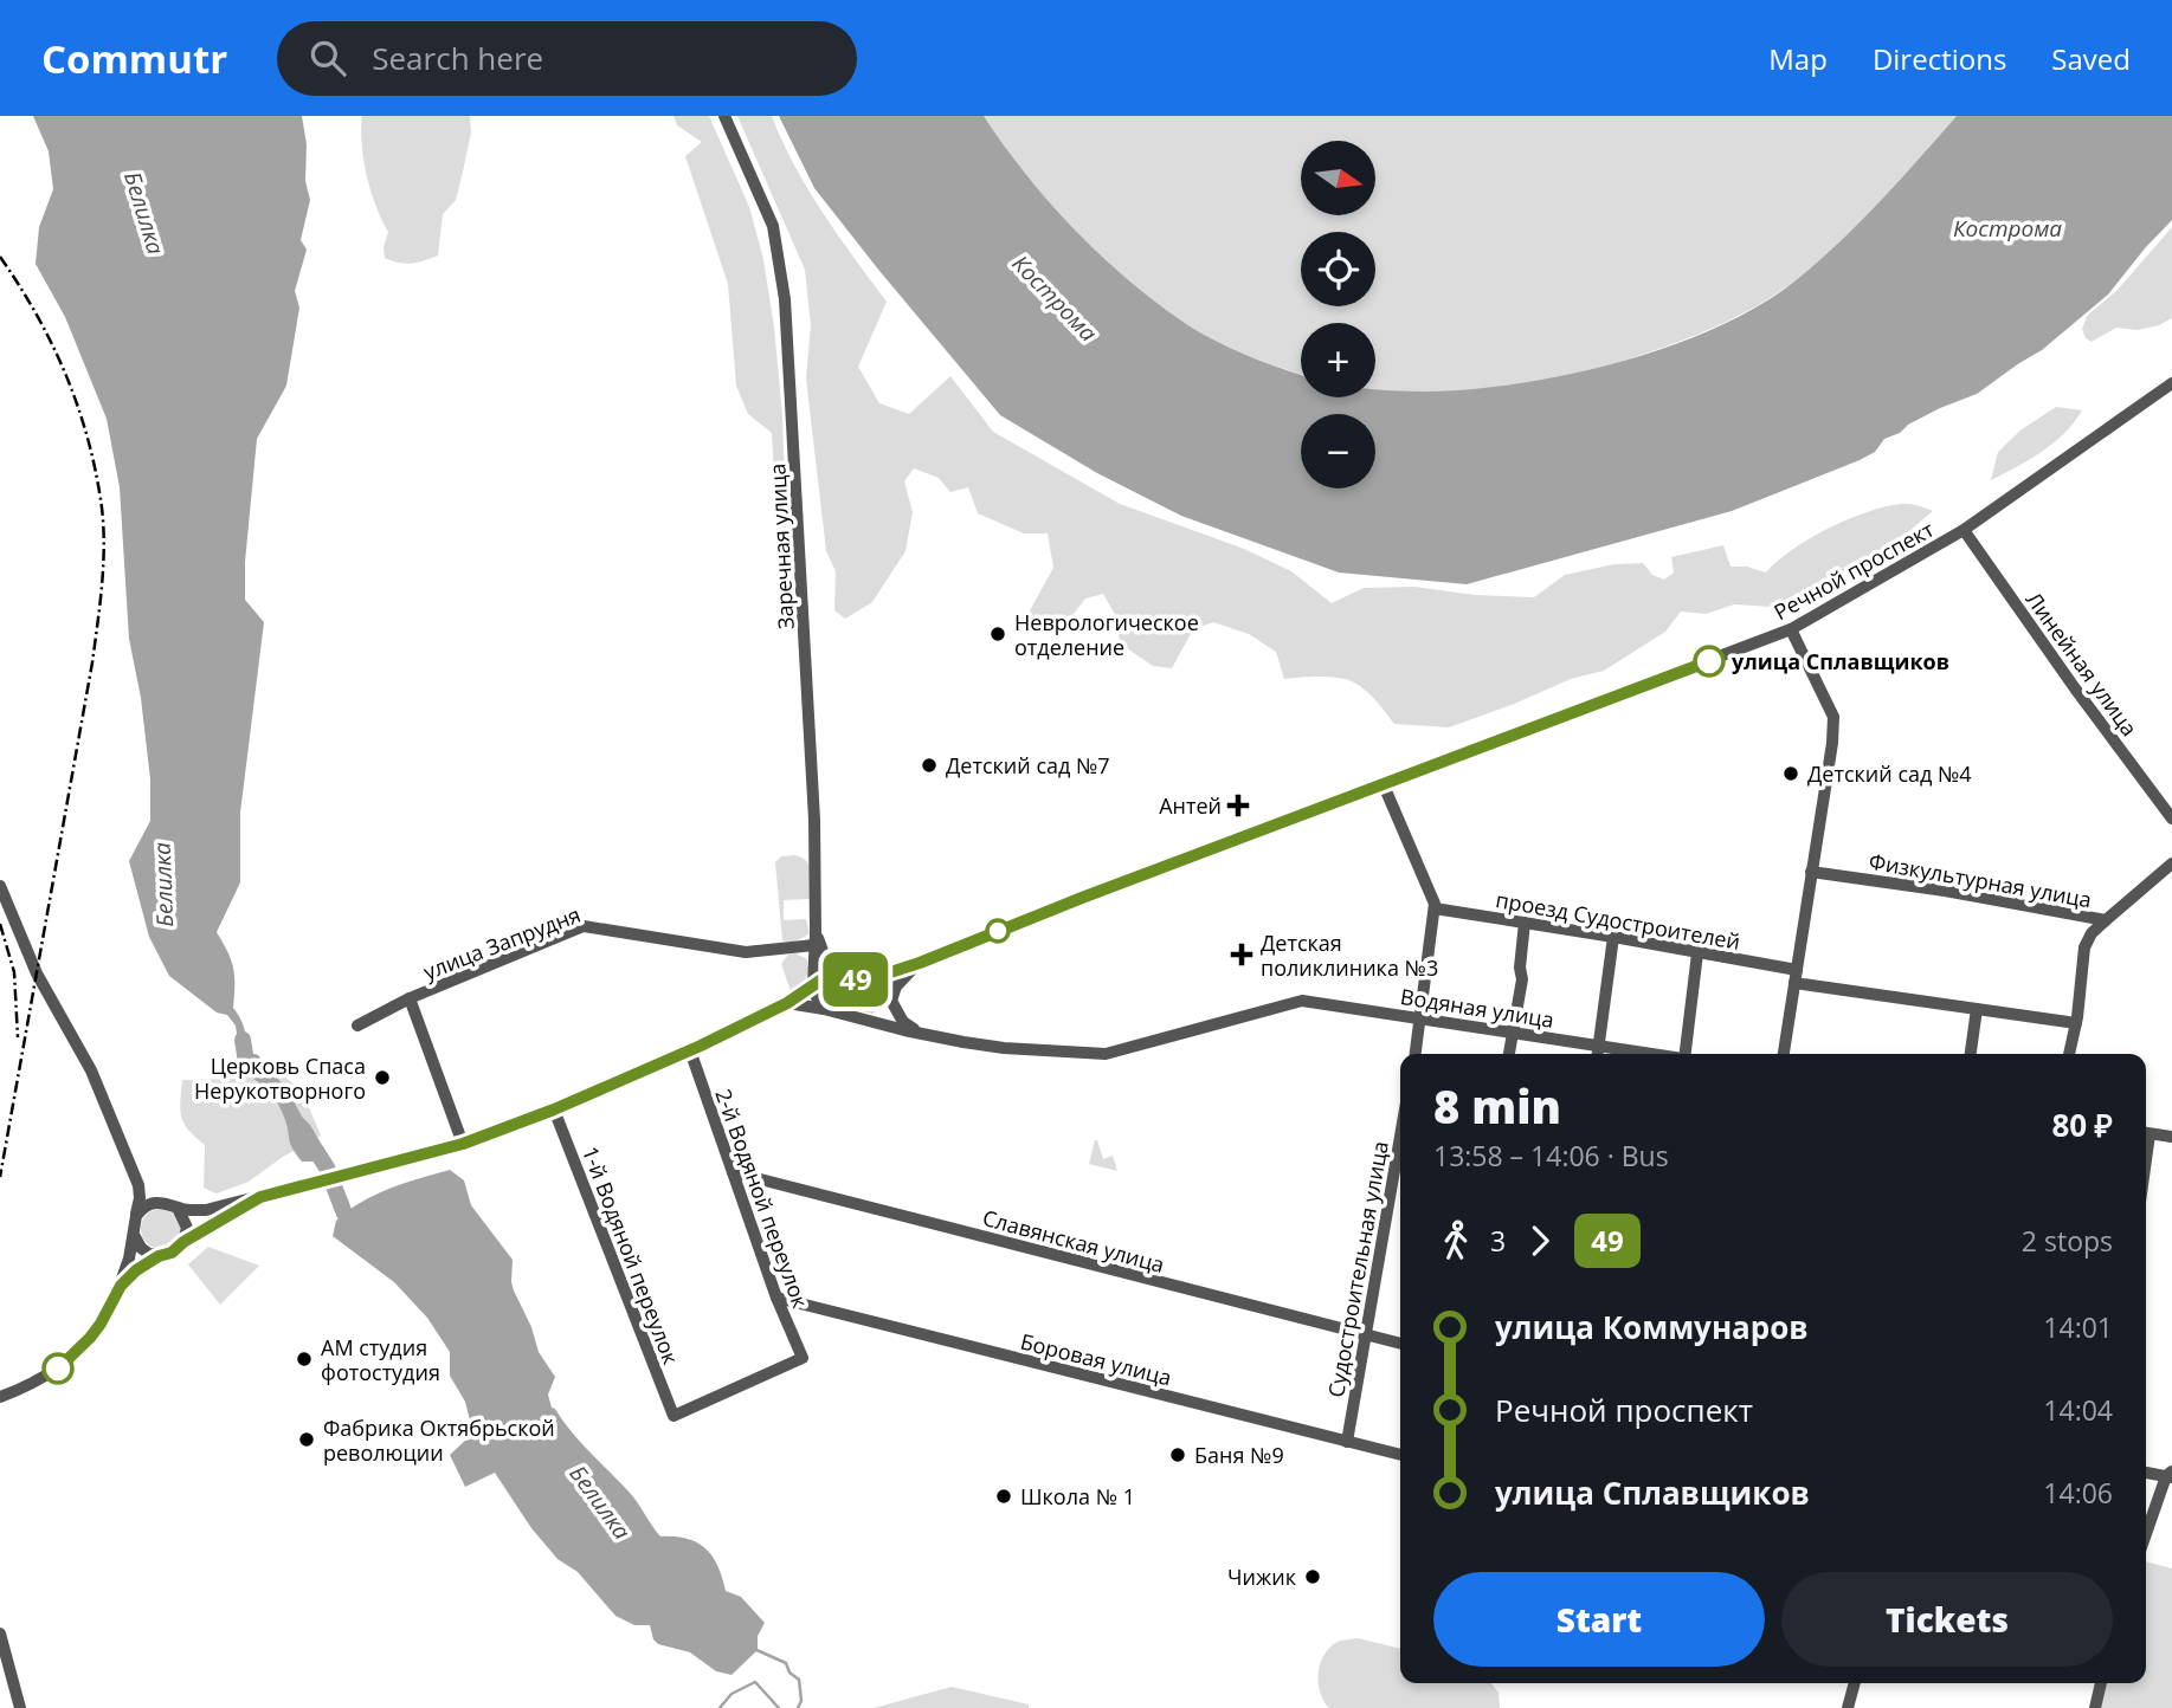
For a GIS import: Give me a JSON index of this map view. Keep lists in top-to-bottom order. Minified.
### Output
{"streets":{"street":["Заречная улица","Речной проспект","Линейная улица","Физкультурная улица","проезд Судостроителей","улица Запрудня","Водяная улица","2-й Водяной переулок","Славянская улица","1-й Водяной переулок","Судостроительная улица","Боровая улица"]},"crossings":[["Заречная улица","улица Запрудня"],["Речной проспект","Линейная улица"],["2-й Водяной переулок","Славянская улица"],["2-й Водяной переулок","1-й Водяной переулок"],["2-й Водяной переулок","Боровая улица"],["Славянская улица","Судостроительная улица"],["Судостроительная улица","Боровая улица"]],"water":["Белилка","Кострома"],"places":{"other":["Неврологическое отделение","улица Сплавщиков","Детский сад №7","Детский сад №4","Церковь Спаса Нерукотворного","АМ студия фотостудия","Фабрика Октябрьской революции","Баня №9","Школа № 1","Чижик"],"health":["Антей","Детская поликлиника №3"]},"lines":["bus line 49"],"north":"right","page":{"header":"Commutr","search":"Search here","nav":["Map","Directions","Saved"],"on_map":"49","map_buttons":["+","−"],"heading":["8 min","13:58 – 14:06 · Bus","80 ₽"],"legs":["3","49","2 stops"],"list":[{"name":"улица Коммунаров","value":"14:01"},{"name":"Речной проспект","value":"14:04"},{"name":"улица Сплавщиков","value":"14:06"}],"buttons":["Start","Tickets"]}}
